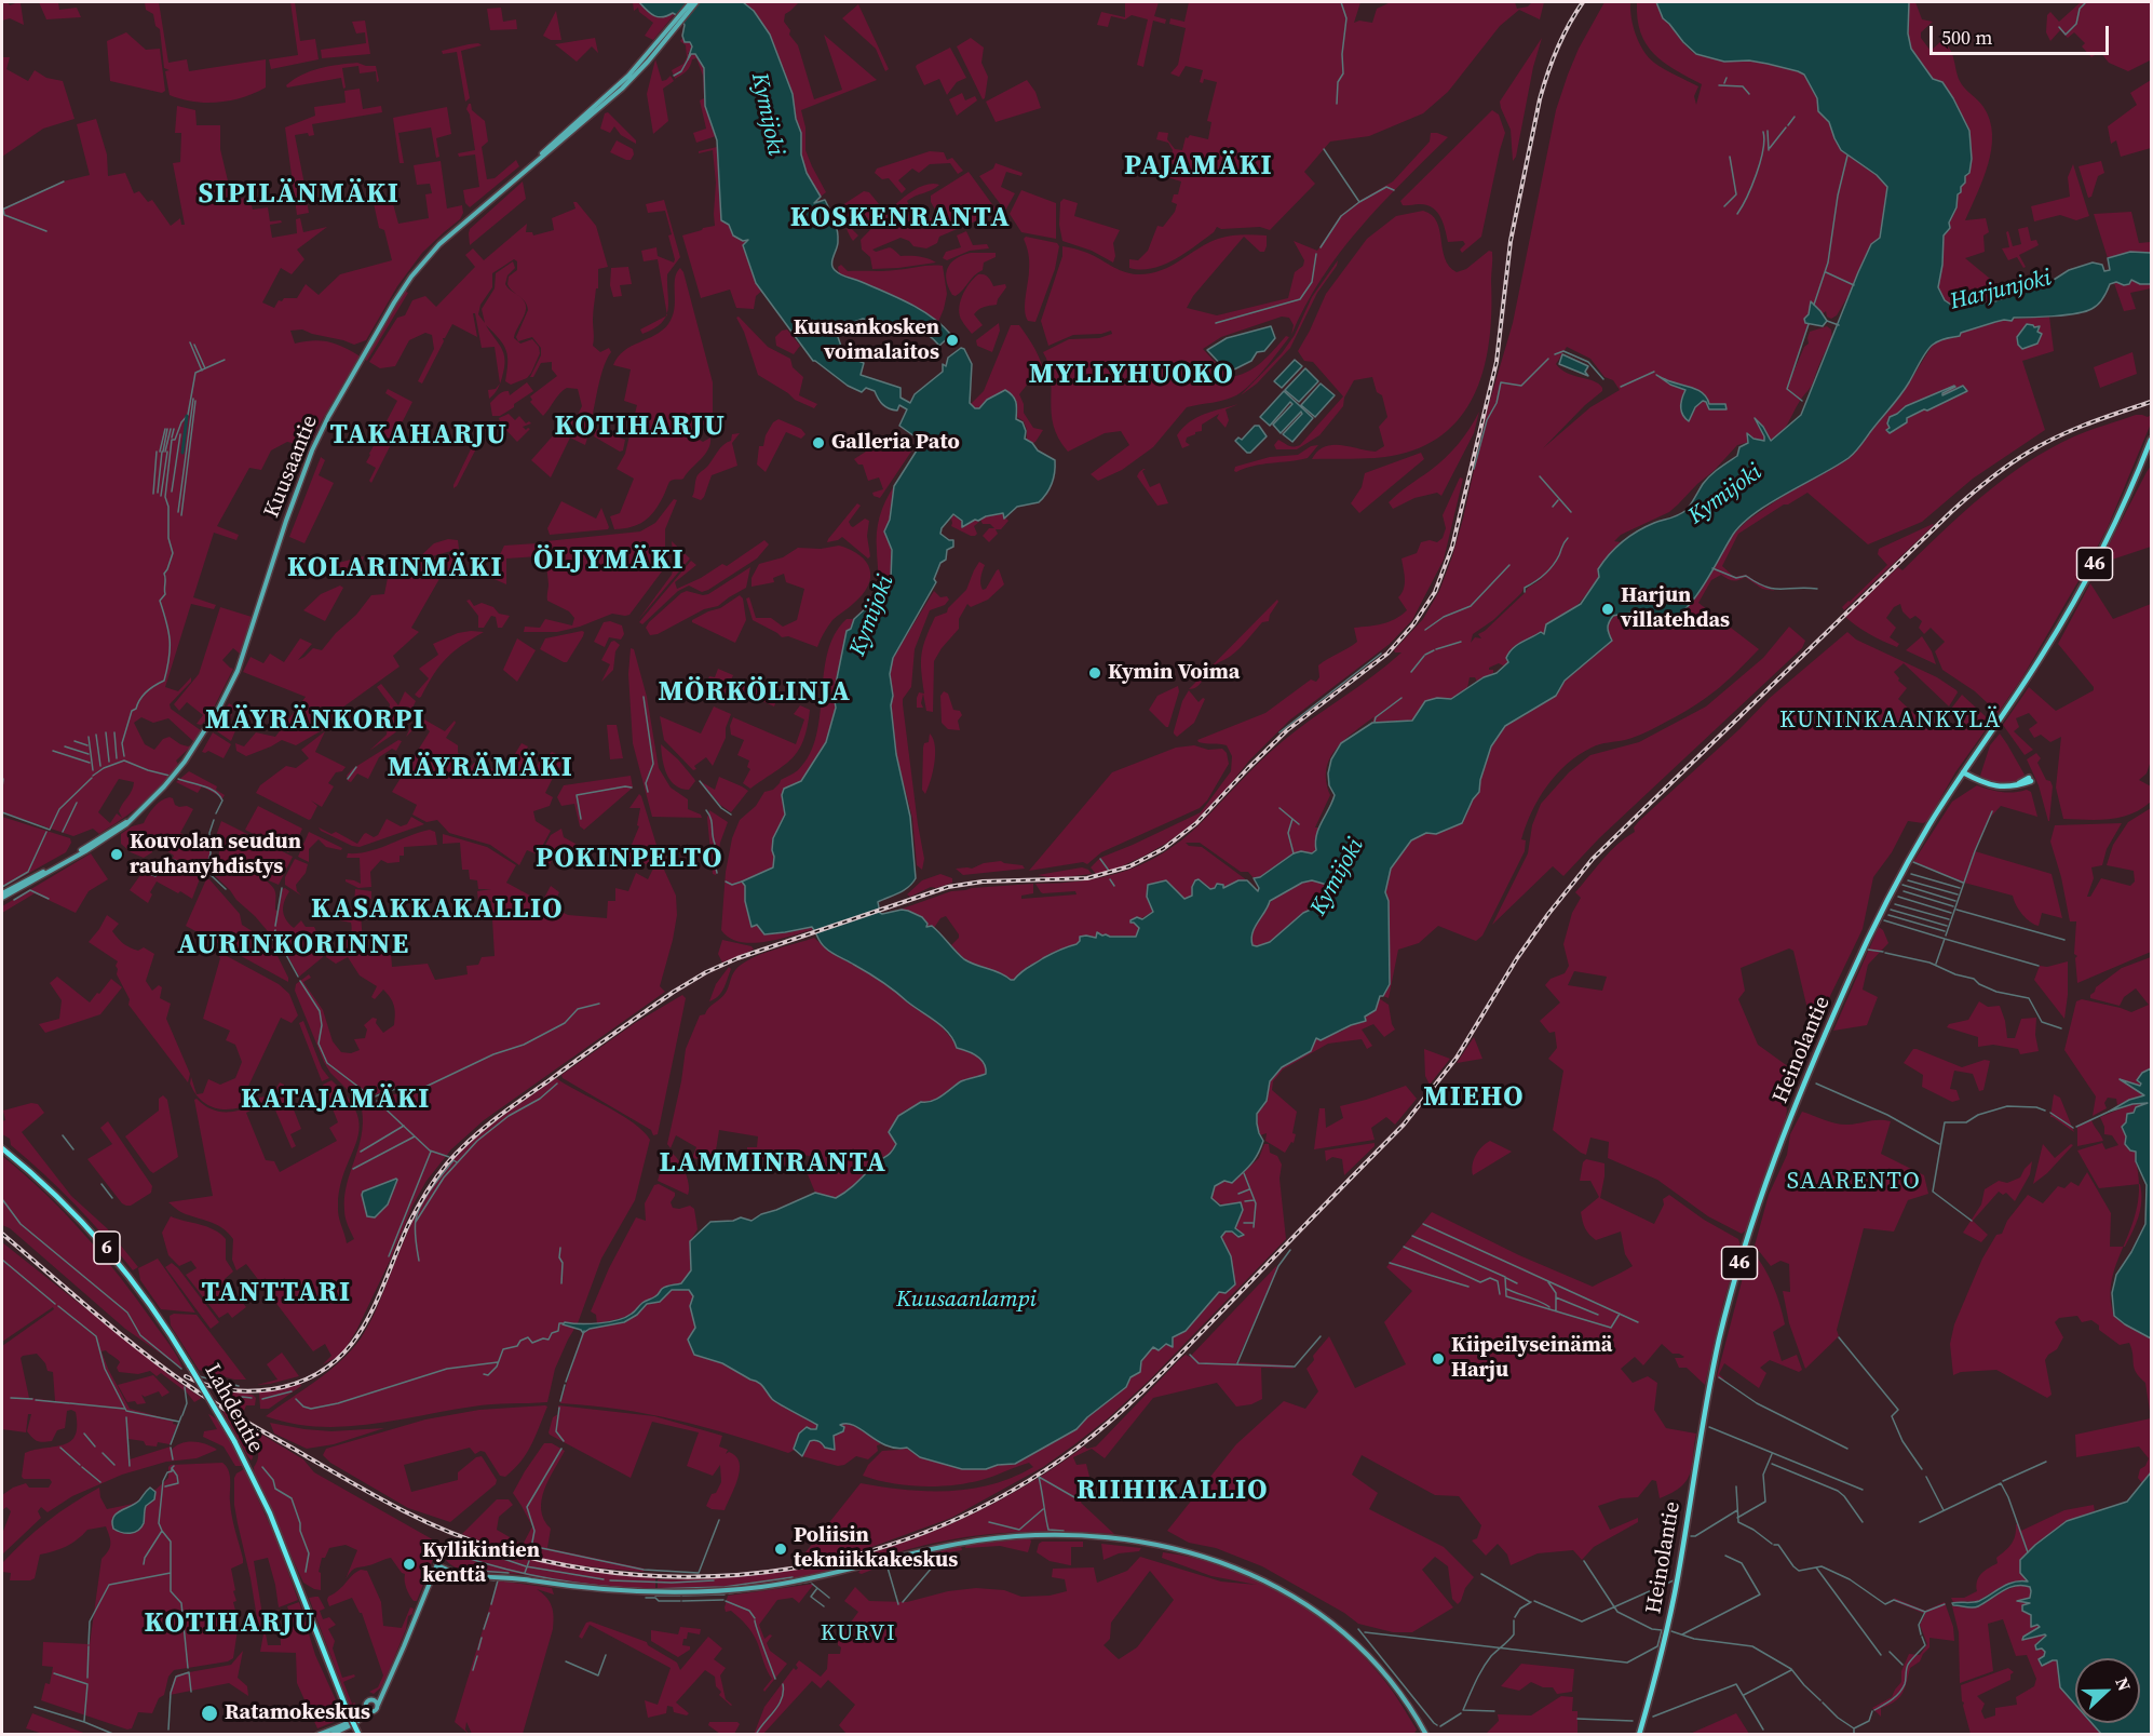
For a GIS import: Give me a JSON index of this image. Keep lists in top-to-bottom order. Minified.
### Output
{"streets":{"highway":["6","Lahdentie"],"main road":["Kuusaantie","46","Heinolantie"]},"districts":["PAJAMÄKI","SIPILÄNMÄKI","KOSKENRANTA","MYLLYHUOKO","KOTIHARJU","TAKAHARJU","ÖLJYMÄKI","KOLARINMÄKI","MÖRKÖLINJA","MÄYRÄNKORPI","KUNINKAANKYLÄ","MÄYRÄMÄKI","POKINPELTO","KASAKKAKALLIO","AURINKORINNE","MIEHO","KATAJAMÄKI","LAMMINRANTA","SAARENTO","TANTTARI","RIIHIKALLIO","KOTIHARJU","KURVI"],"water":["Kymijoki","Harjunjoki","Kuusaanlampi"],"places":["Kuusankosken voimalaitos","Galleria Pato","Harjun villatehdas","Kymin Voima","Kouvolan seudun rauhanyhdistys","Kiipeilyseinämä Harju","Poliisin tekniikkakeskus","Kyllikintien kenttä","Ratamokeskus"],"scale_bar":"500 m","north":"right"}
